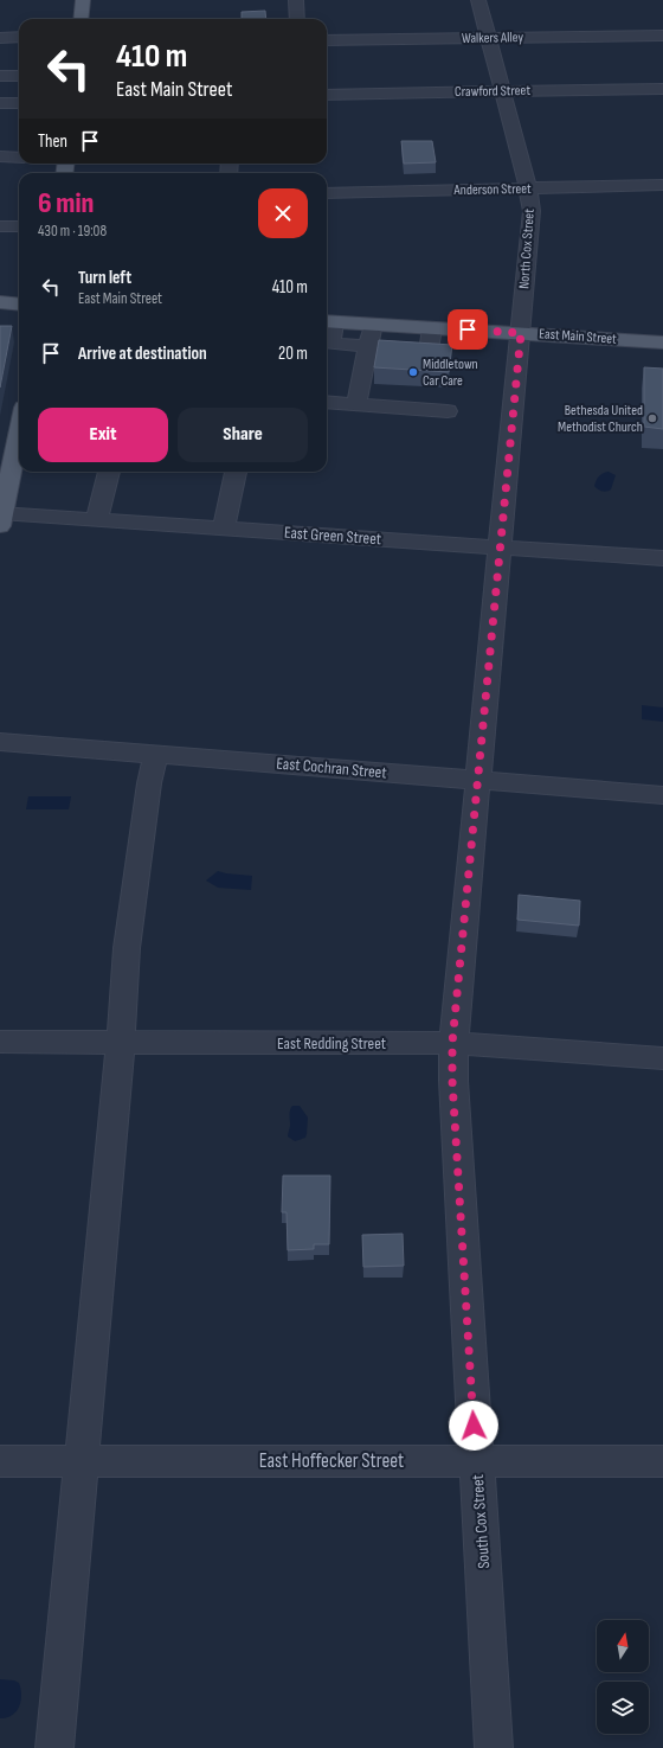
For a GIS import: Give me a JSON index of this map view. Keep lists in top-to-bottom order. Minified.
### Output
{"streets":{"main road":["East Main Street"],"street":["Walkers Alley","Crawford Street","Anderson Street","North Cox Street","East Green Street","East Cochran Street","East Redding Street","East Hoffecker Street","South Cox Street"]},"crossings":[["Walkers Alley","North Cox Street"],["Crawford Street","North Cox Street"],["Anderson Street","North Cox Street"],["North Cox Street","East Main Street"],["North Cox Street","South Cox Street"],["East Main Street","South Cox Street"],["East Green Street","South Cox Street"],["East Cochran Street","South Cox Street"],["East Redding Street","South Cox Street"],["East Hoffecker Street","South Cox Street"]],"places":["Middletown Car Care","Bethesda United Methodist Church"],"north":"top","page":{"turn":["410 m","East Main Street"],"then":"Then","heading":["6 min","430 m · 19:08"],"list":[{"name":"Turn left","note":"East Main Street","value":"410 m"},{"name":"Arrive at destination","value":"20 m"}],"buttons":["Exit","Share"]}}
